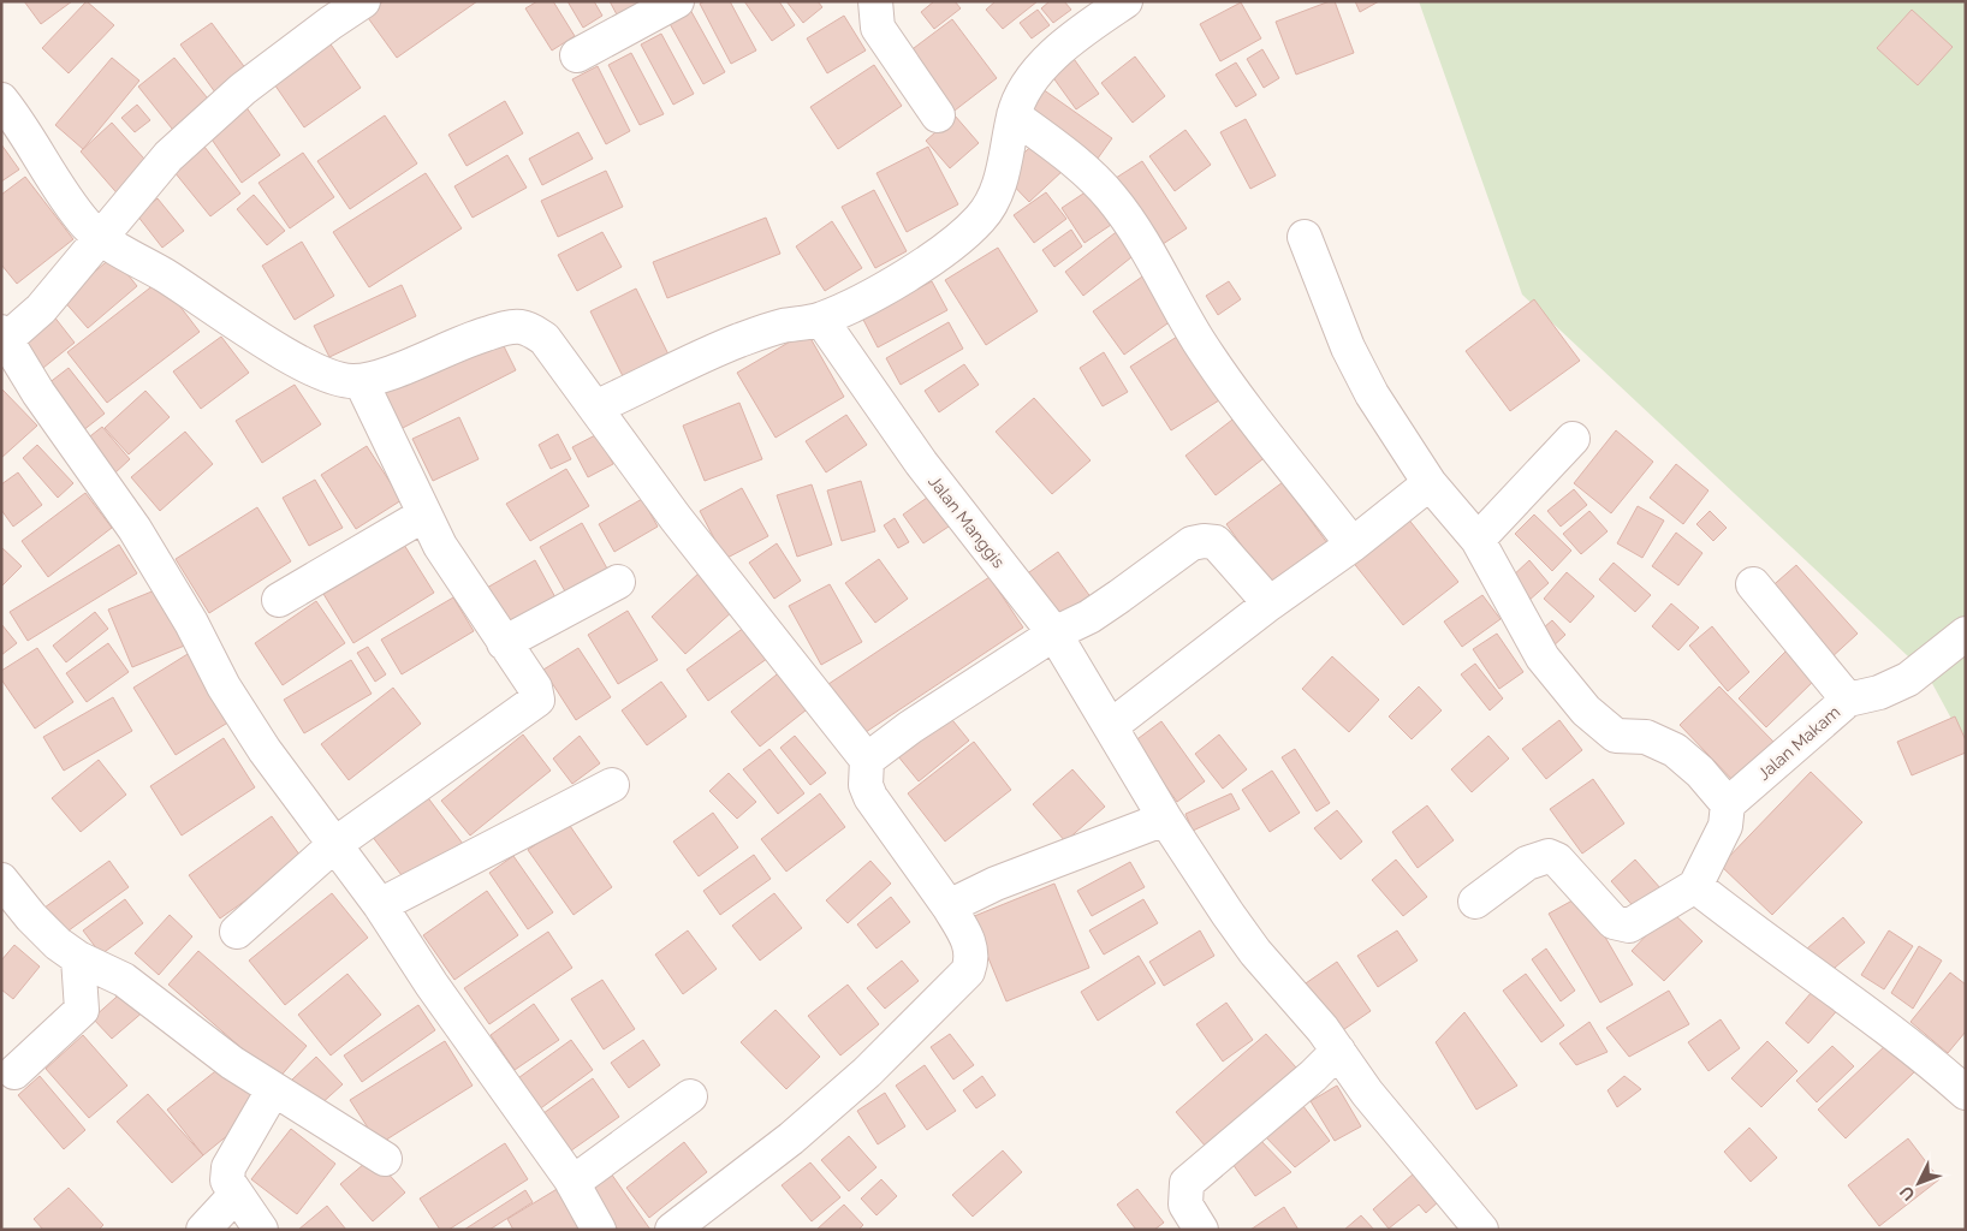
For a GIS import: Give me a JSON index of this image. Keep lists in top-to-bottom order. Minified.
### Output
{"streets":{"street":["Jalan Manggis","Jalan Makam"]},"north":"bottom left"}
